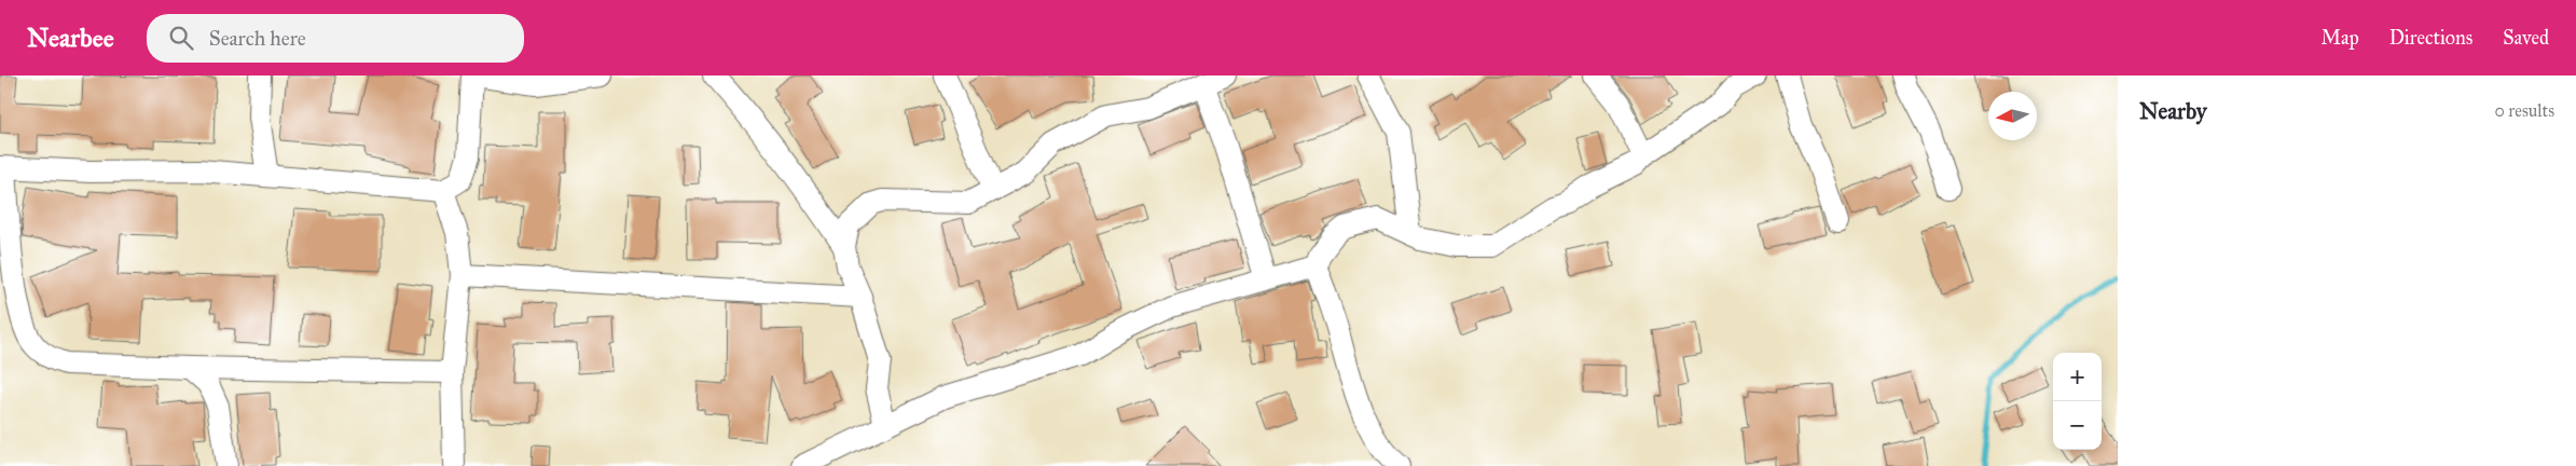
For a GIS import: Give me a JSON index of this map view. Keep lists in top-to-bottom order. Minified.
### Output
{"north":"left","page":{"header":"Nearbee","search":"Search here","nav":["Map","Directions","Saved"],"heading":["Nearby","0 results"],"map_buttons":["+","−"]}}
